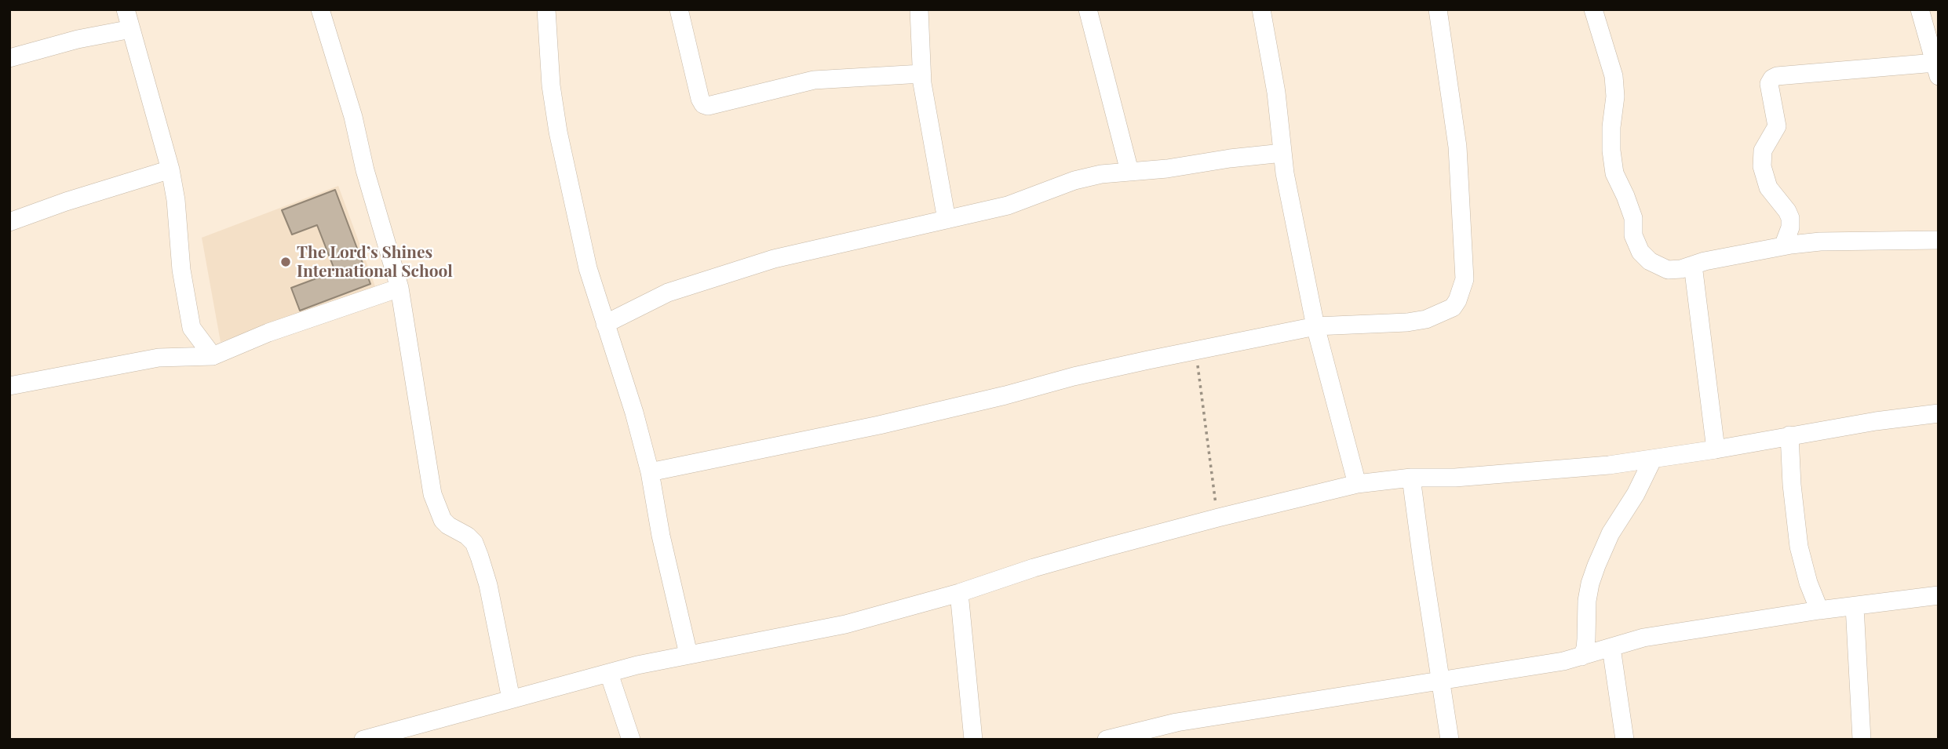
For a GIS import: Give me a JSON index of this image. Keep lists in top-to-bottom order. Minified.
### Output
{"places":["The Lord’s Shines International School"]}
